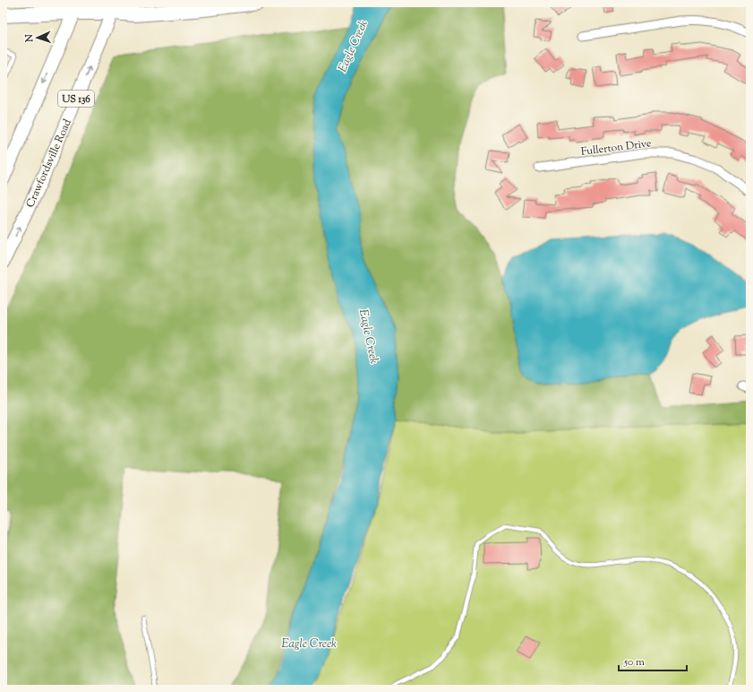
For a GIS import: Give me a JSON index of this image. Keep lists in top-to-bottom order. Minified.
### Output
{"streets":{"main road":["US 136","Crawfordsville Road"],"street":["Fullerton Drive"]},"water":["Eagle Creek"],"scale_bar":"50 m","north":"left"}
